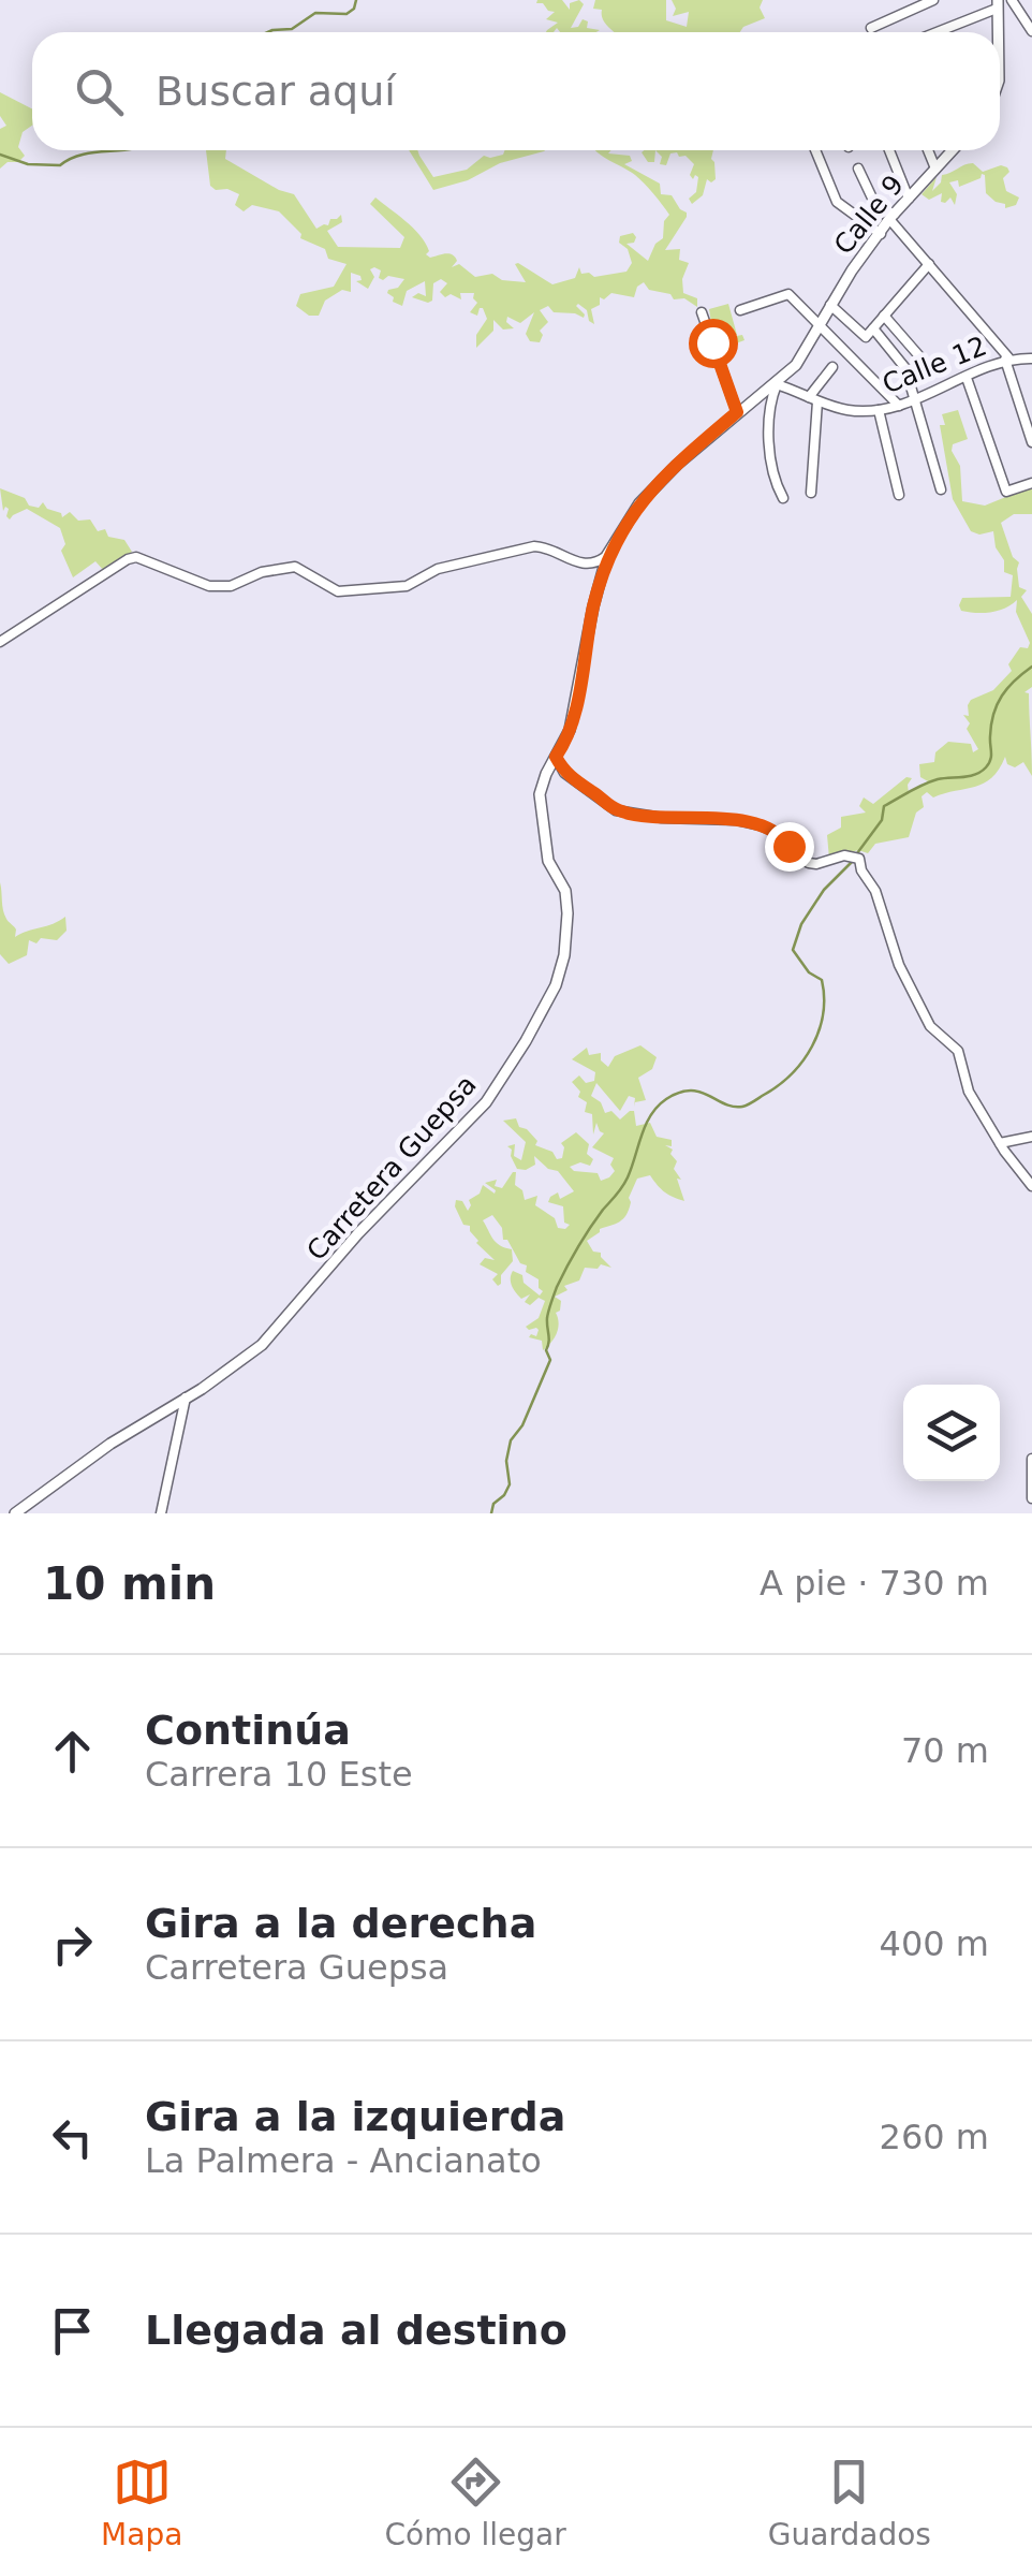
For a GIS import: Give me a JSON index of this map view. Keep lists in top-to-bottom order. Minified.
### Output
{"streets":{"street":["Calle 9","Calle 12","Carretera Guepsa"]},"crossings":[["Calle 9","Calle 12"]],"page":{"search":"Buscar aquí","heading":["10 min","A pie · 730 m"],"list":[["Continúa","Carrera 10 Este","70 m"],["Gira a la derecha","Carretera Guepsa","400 m"],["Gira a la izquierda","La Palmera - Ancianato","260 m"],"Llegada al destino"],"nav":["Mapa","Cómo llegar","Guardados"]}}
